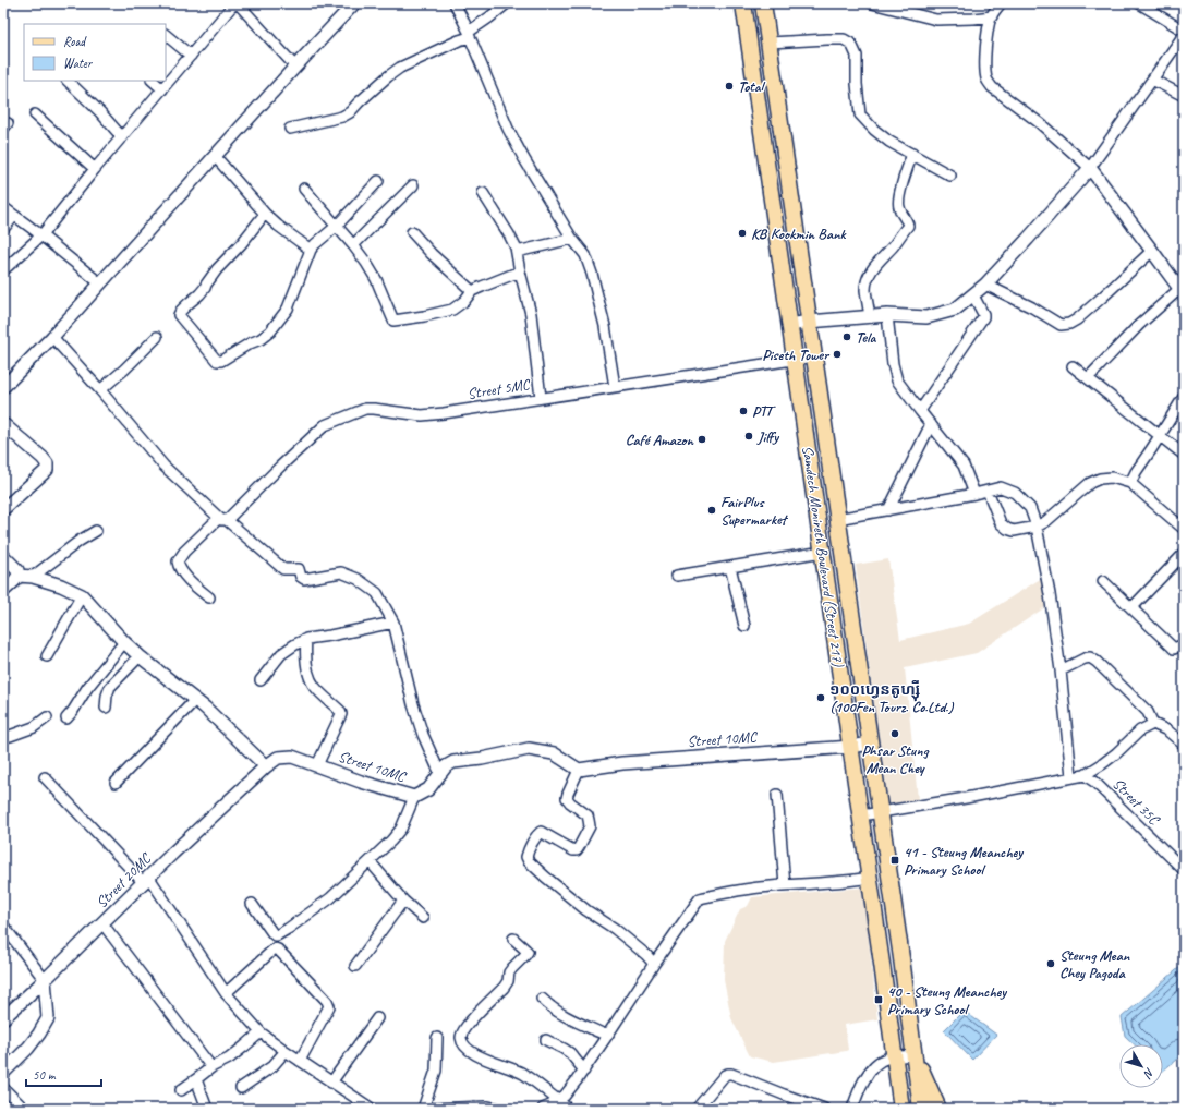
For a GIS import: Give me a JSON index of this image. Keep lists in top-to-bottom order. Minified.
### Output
{"streets":{"main road":["Samdech Monireth Boulevard (Street 217)"],"street":["Street 5MC","Street 10MC","Street 35C","Street 20MC"]},"crossings":[["Street 5MC","Samdech Monireth Boulevard (Street 217)"],["Samdech Monireth Boulevard (Street 217)","Street 10MC"],["Street 10MC","Street 20MC"]],"places":{"other":["Total","KB Kookmin Bank","Tela","Piseth Tower","PTT","Jiffy","Café Amazon","FairPlus Supermarket","១០០ហ្វេនតូហ្ស៊ី (100Fen Tourz. Co.Ltd.)","Phsar Stung Mean Chey","Steung Mean Chey Pagoda"],"transit":["41 - Steung Meanchey Primary School","40 - Steung Meanchey Primary School"]},"legend":["Road","Water"],"scale_bar":"50 m","north":"bottom right"}
